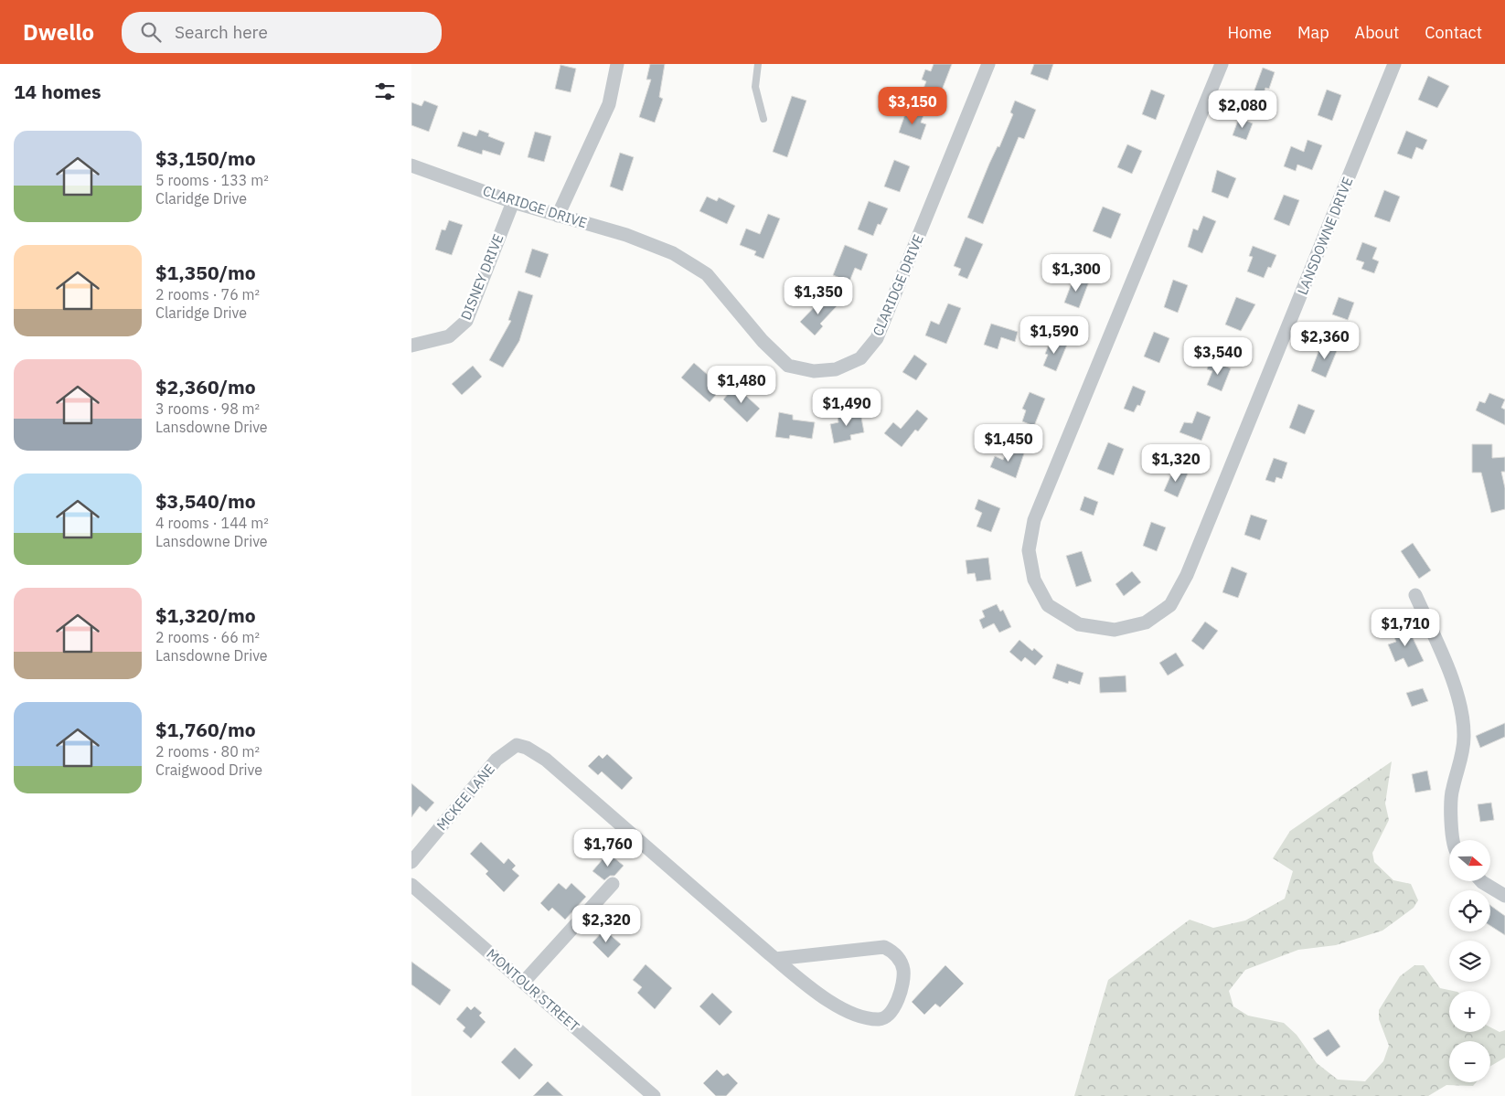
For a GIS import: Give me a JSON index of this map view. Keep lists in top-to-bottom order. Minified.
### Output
{"streets":{"street":["CLARIDGE DRIVE","LANSDOWNE DRIVE","DISNEY DRIVE","MCKEE LANE","MONTOUR STREET"]},"crossings":[["CLARIDGE DRIVE","DISNEY DRIVE"]],"north":"right","page":{"header":"Dwello","search":"Search here","nav":["Home","Map","About","Contact"],"heading":"14 homes","price":["$3,150","$2,080","$1,300","$1,350","$1,590","$2,360","$3,540","$1,480","$1,490","$1,450","$1,320","$1,710","$1,760","$2,320"],"list":[{"name":"$3,150/mo","note":"5 rooms · 133 m² · Claridge Drive"},{"name":"$1,350/mo","note":"2 rooms · 76 m² · Claridge Drive"},{"name":"$2,360/mo","note":"3 rooms · 98 m² · Lansdowne Drive"},{"name":"$3,540/mo","note":"4 rooms · 144 m² · Lansdowne Drive"},{"name":"$1,320/mo","note":"2 rooms · 66 m² · Lansdowne Drive"},{"name":"$1,760/mo","note":"2 rooms · 80 m² · Craigwood Drive"}],"map_buttons":["+","−"]}}
